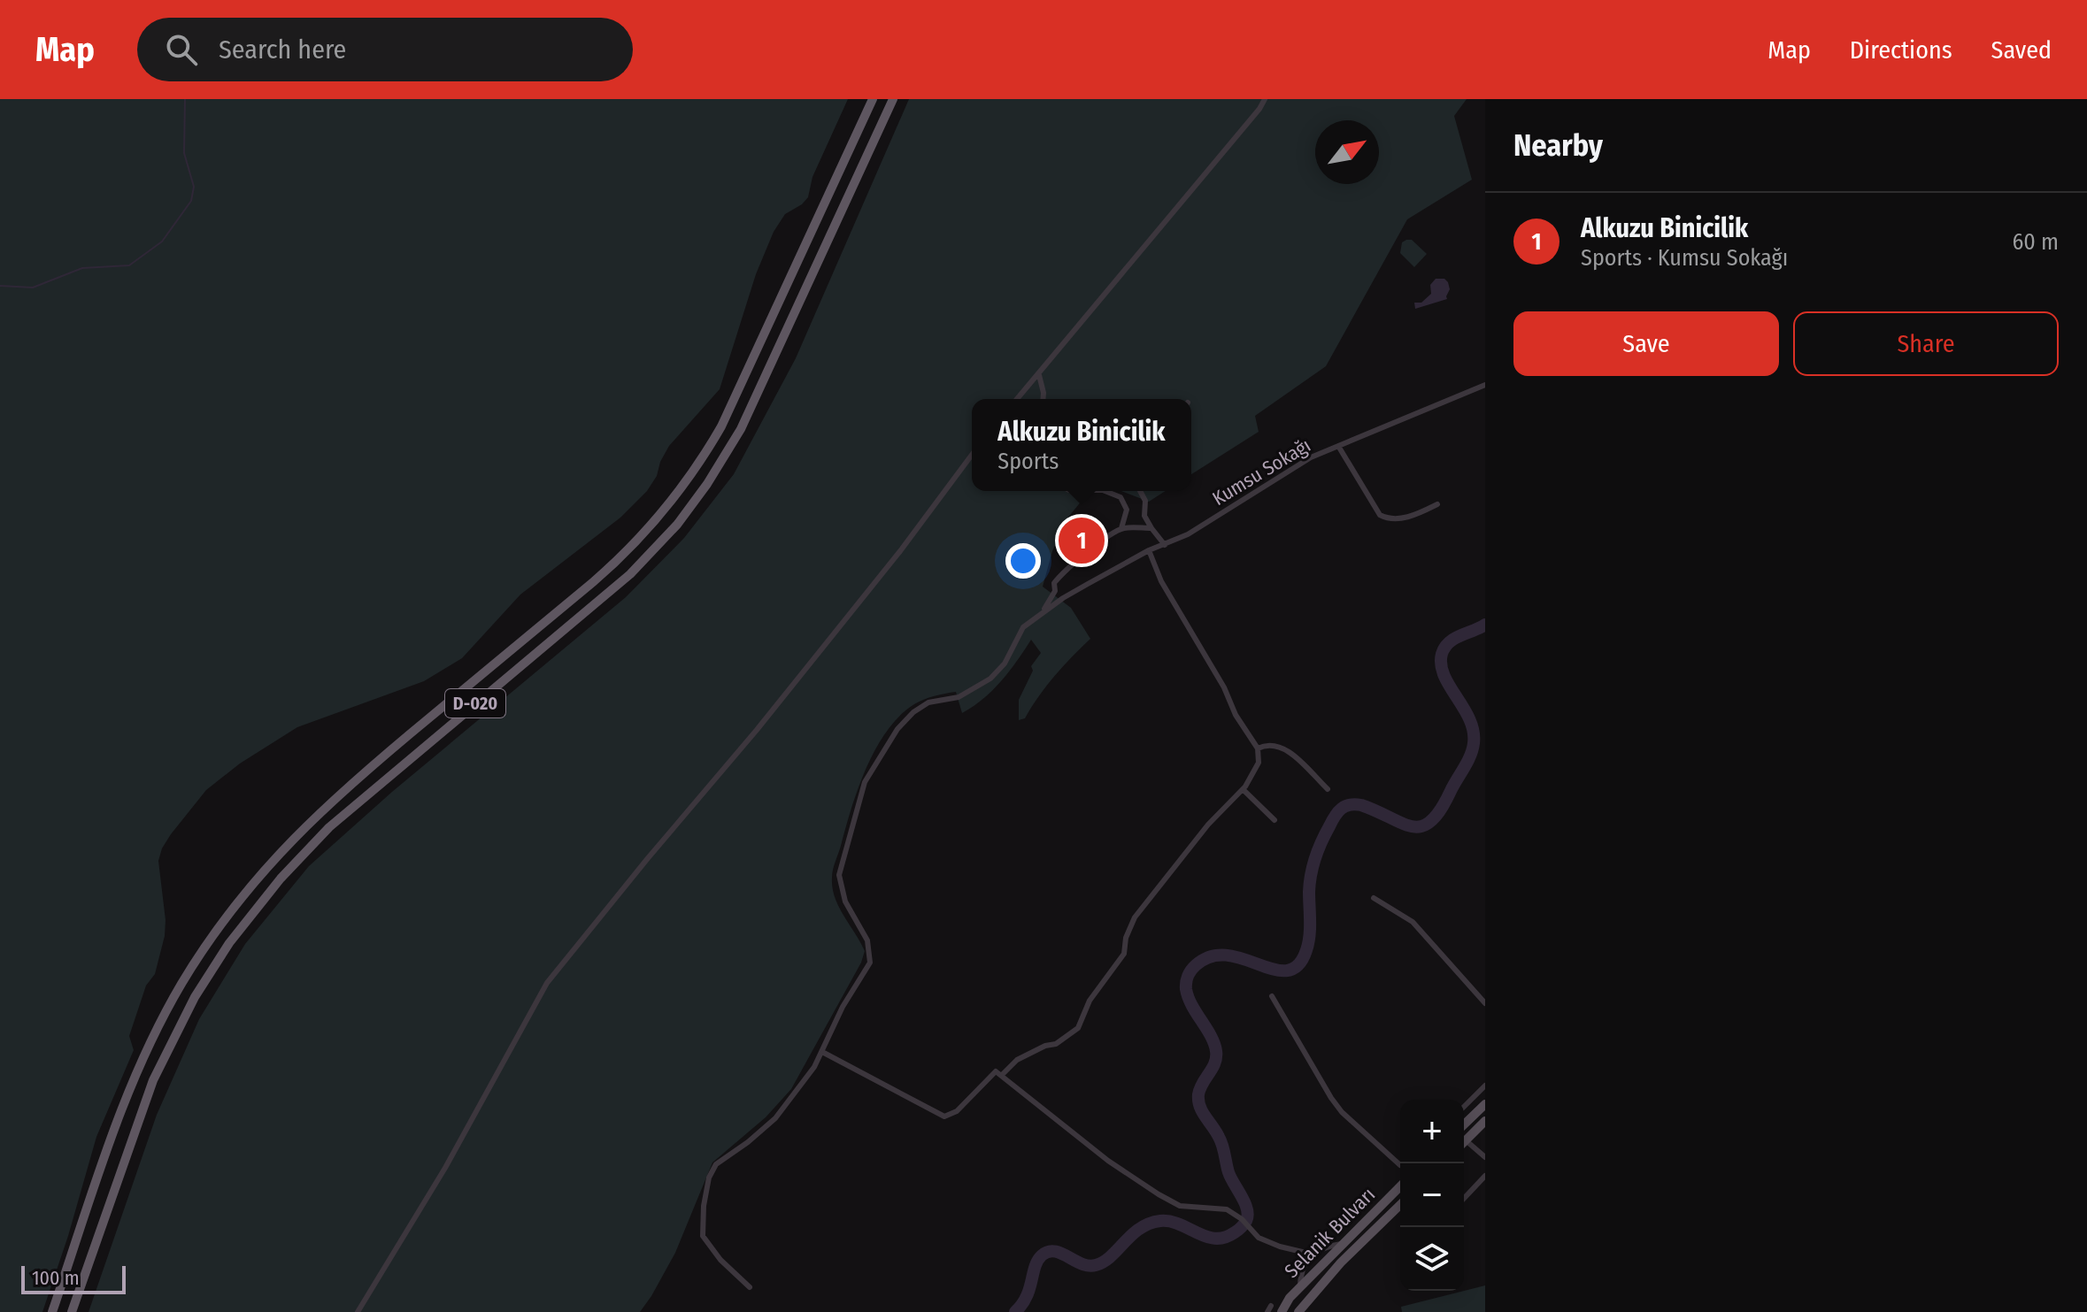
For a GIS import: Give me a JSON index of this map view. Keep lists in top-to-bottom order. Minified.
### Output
{"streets":{"highway":["D-020"],"main road":["Selanik Bulvarı"],"street":["Kumsu Sokağı"]},"scale_bar":"100 m","north":"top right","page":{"header":"Map","search":"Search here","nav":["Map","Directions","Saved"],"heading":"Nearby","list":[{"mark":"1","name":"Alkuzu Binicilik","note":"Sports · Kumsu Sokağı","value":"60 m"}],"buttons":["Save","Share"],"popup":["Alkuzu Binicilik","Sports"],"pins":"1","map_buttons":["+","−"],"scale":"100 m"}}
